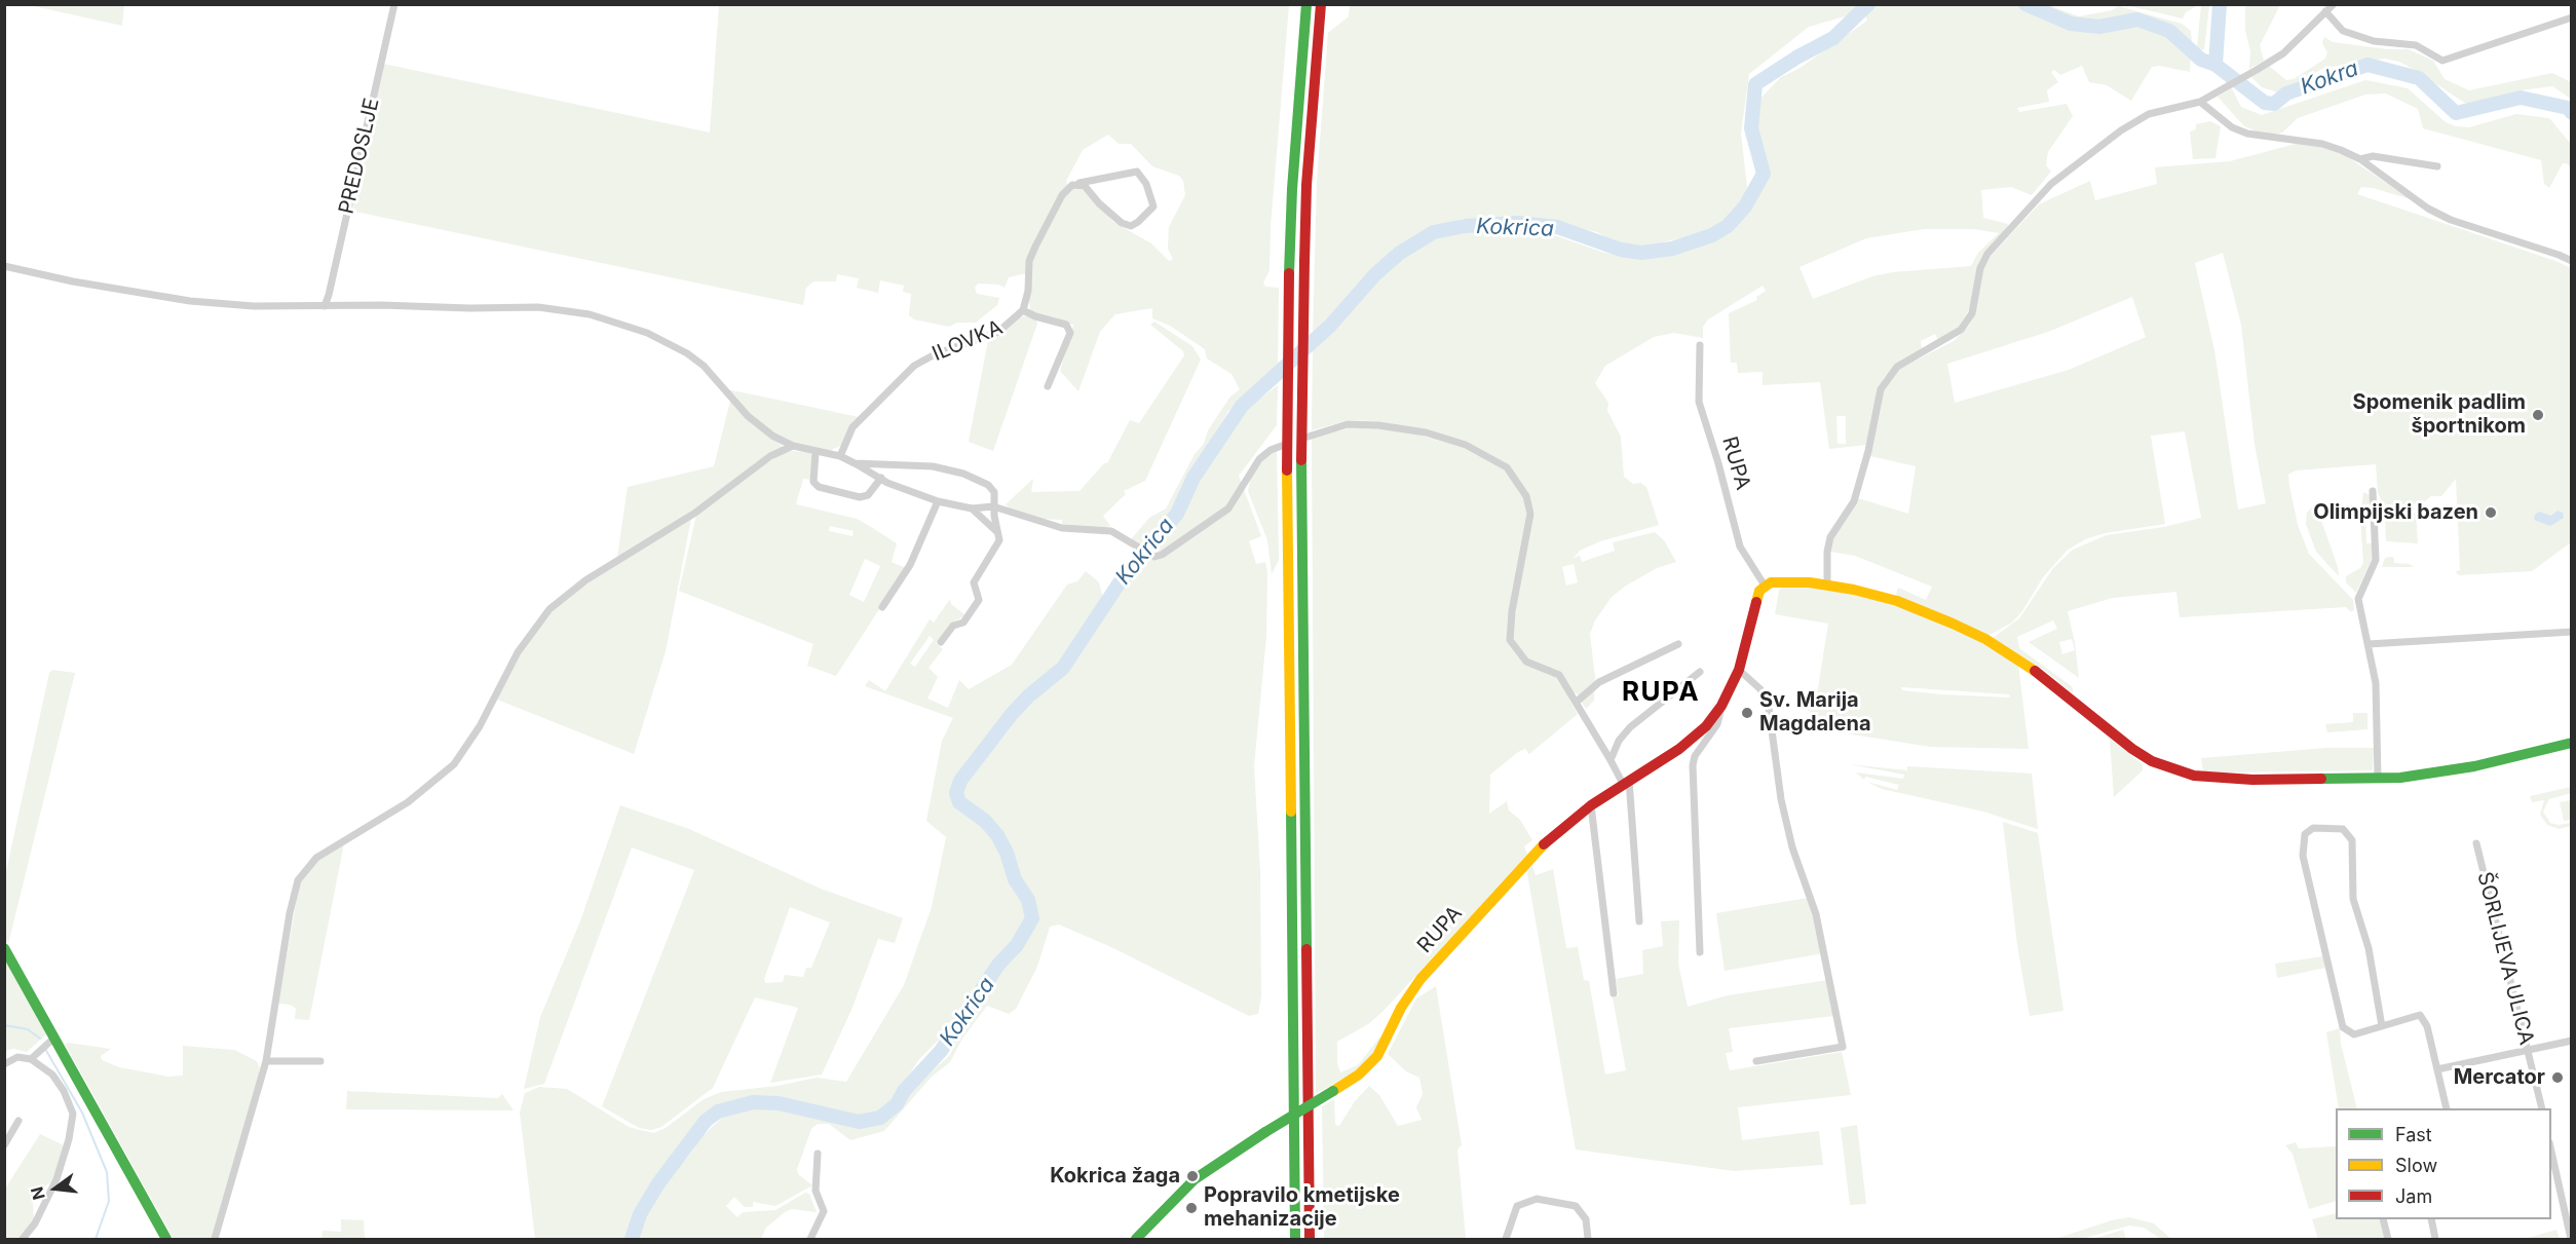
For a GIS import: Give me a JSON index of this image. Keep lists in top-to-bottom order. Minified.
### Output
{"streets":{"main road":["RUPA"],"street":["PREDOSLJE","ILOVKA","ŠORLIJEVA ULICA"]},"districts":["RUPA"],"water":["Kokra","Kokrica"],"places":["Spomenik padlim športnikom","Olimpijski bazen","Sv. Marija Magdalena","Mercator","Kokrica žaga","Popravilo kmetijske mehanizacije"],"legend":["Fast","Slow","Jam"],"north":"left"}
